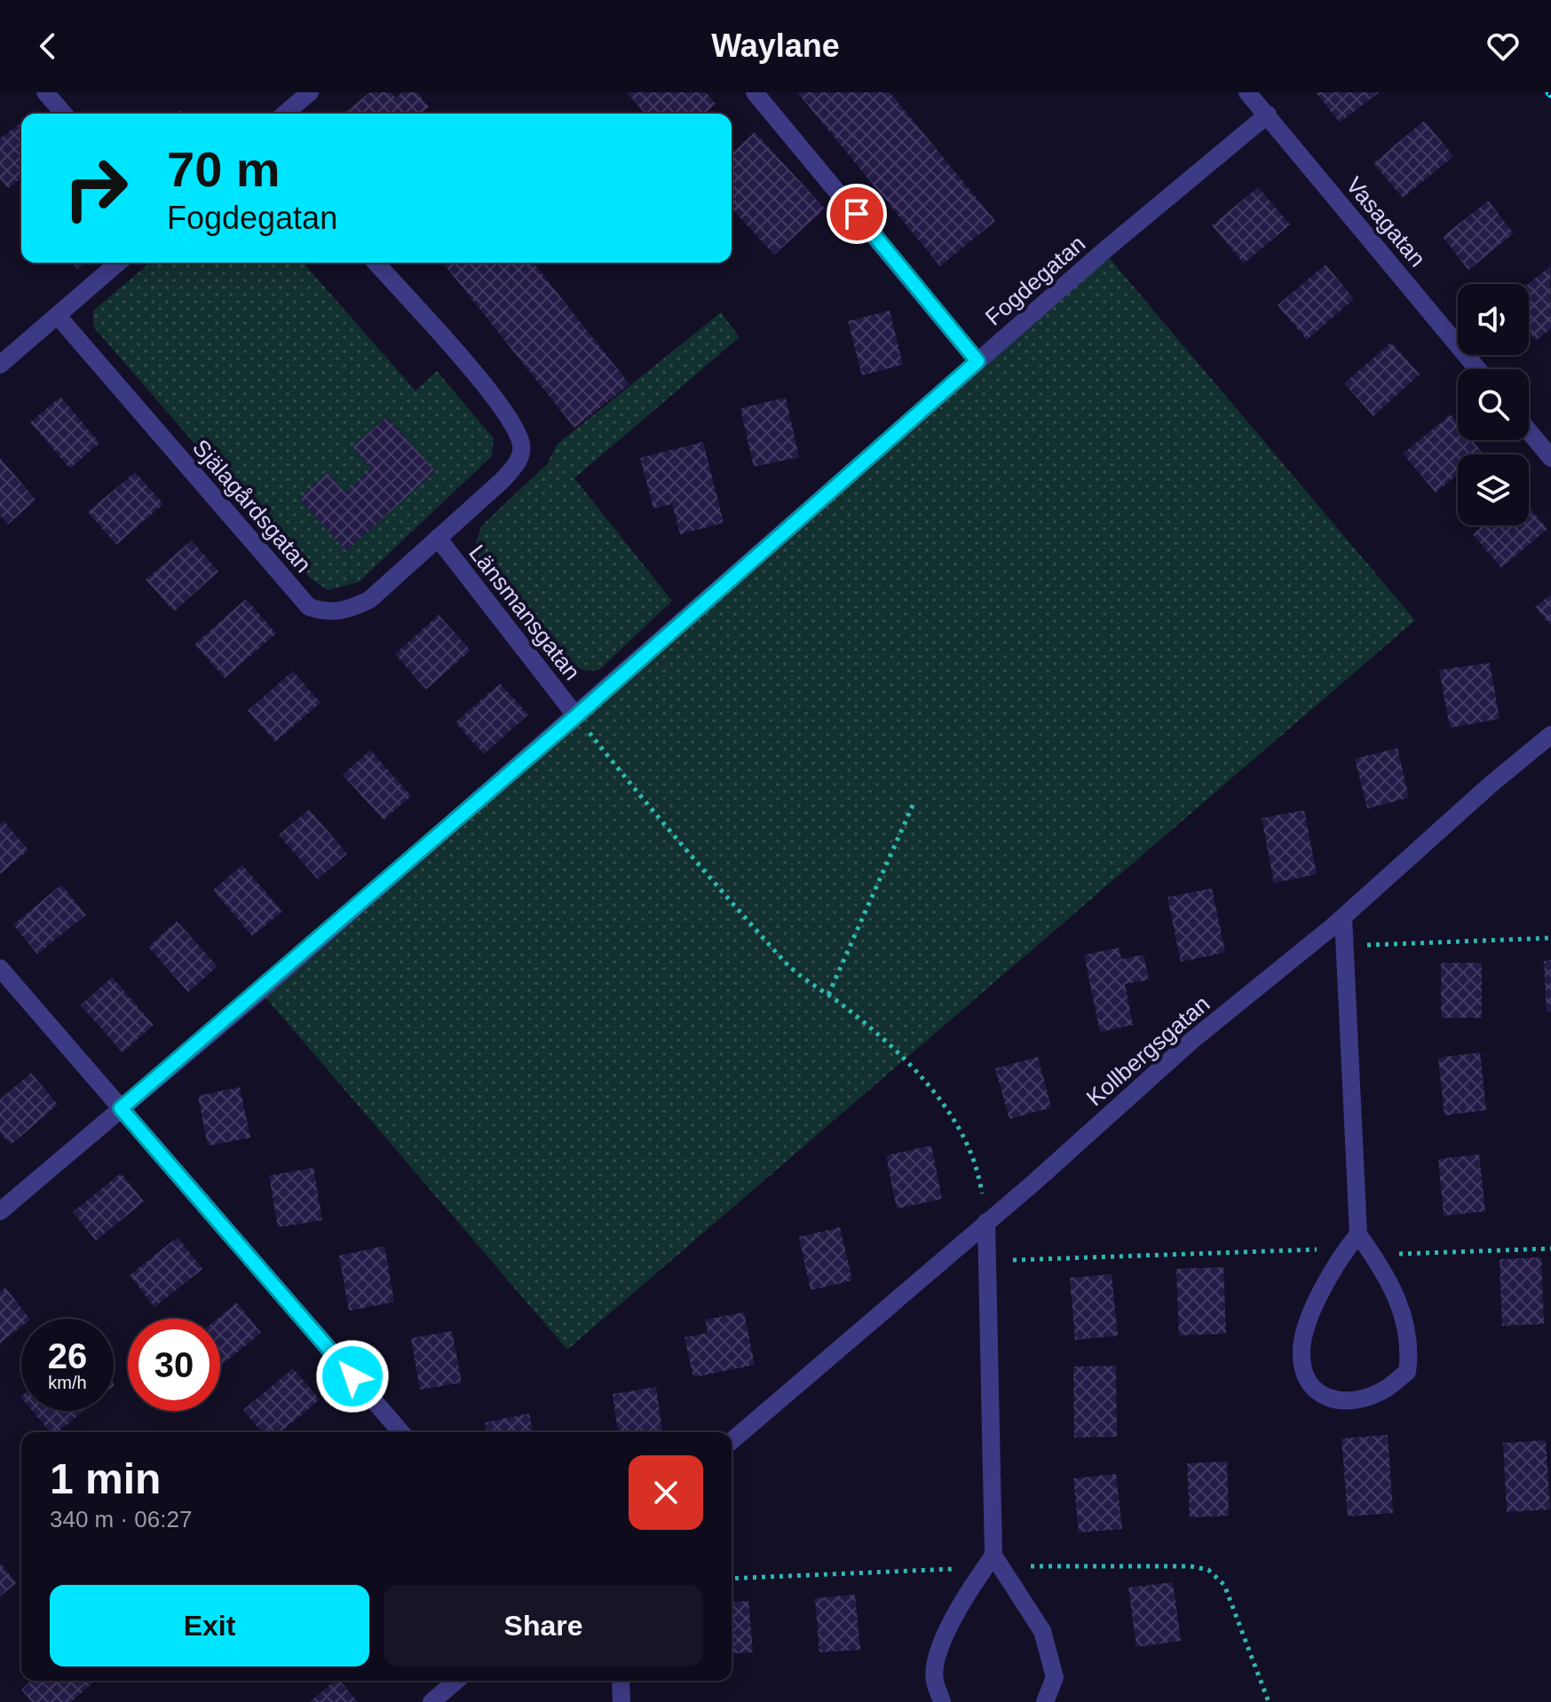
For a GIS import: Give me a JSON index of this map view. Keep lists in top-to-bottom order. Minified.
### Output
{"streets":{"street":["Vasagatan","Fogdegatan","Själagårdsgatan","Länsmansgatan","Kollbergsgatan"]},"crossings":[["Vasagatan","Fogdegatan"],["Fogdegatan","Länsmansgatan"],["Själagårdsgatan","Länsmansgatan"]],"page":{"header":"Waylane","turn":["70 m","Fogdegatan"],"speed":"26 km/h","limit":"30","heading":["1 min","340 m · 06:27"],"buttons":["Exit","Share"]}}
